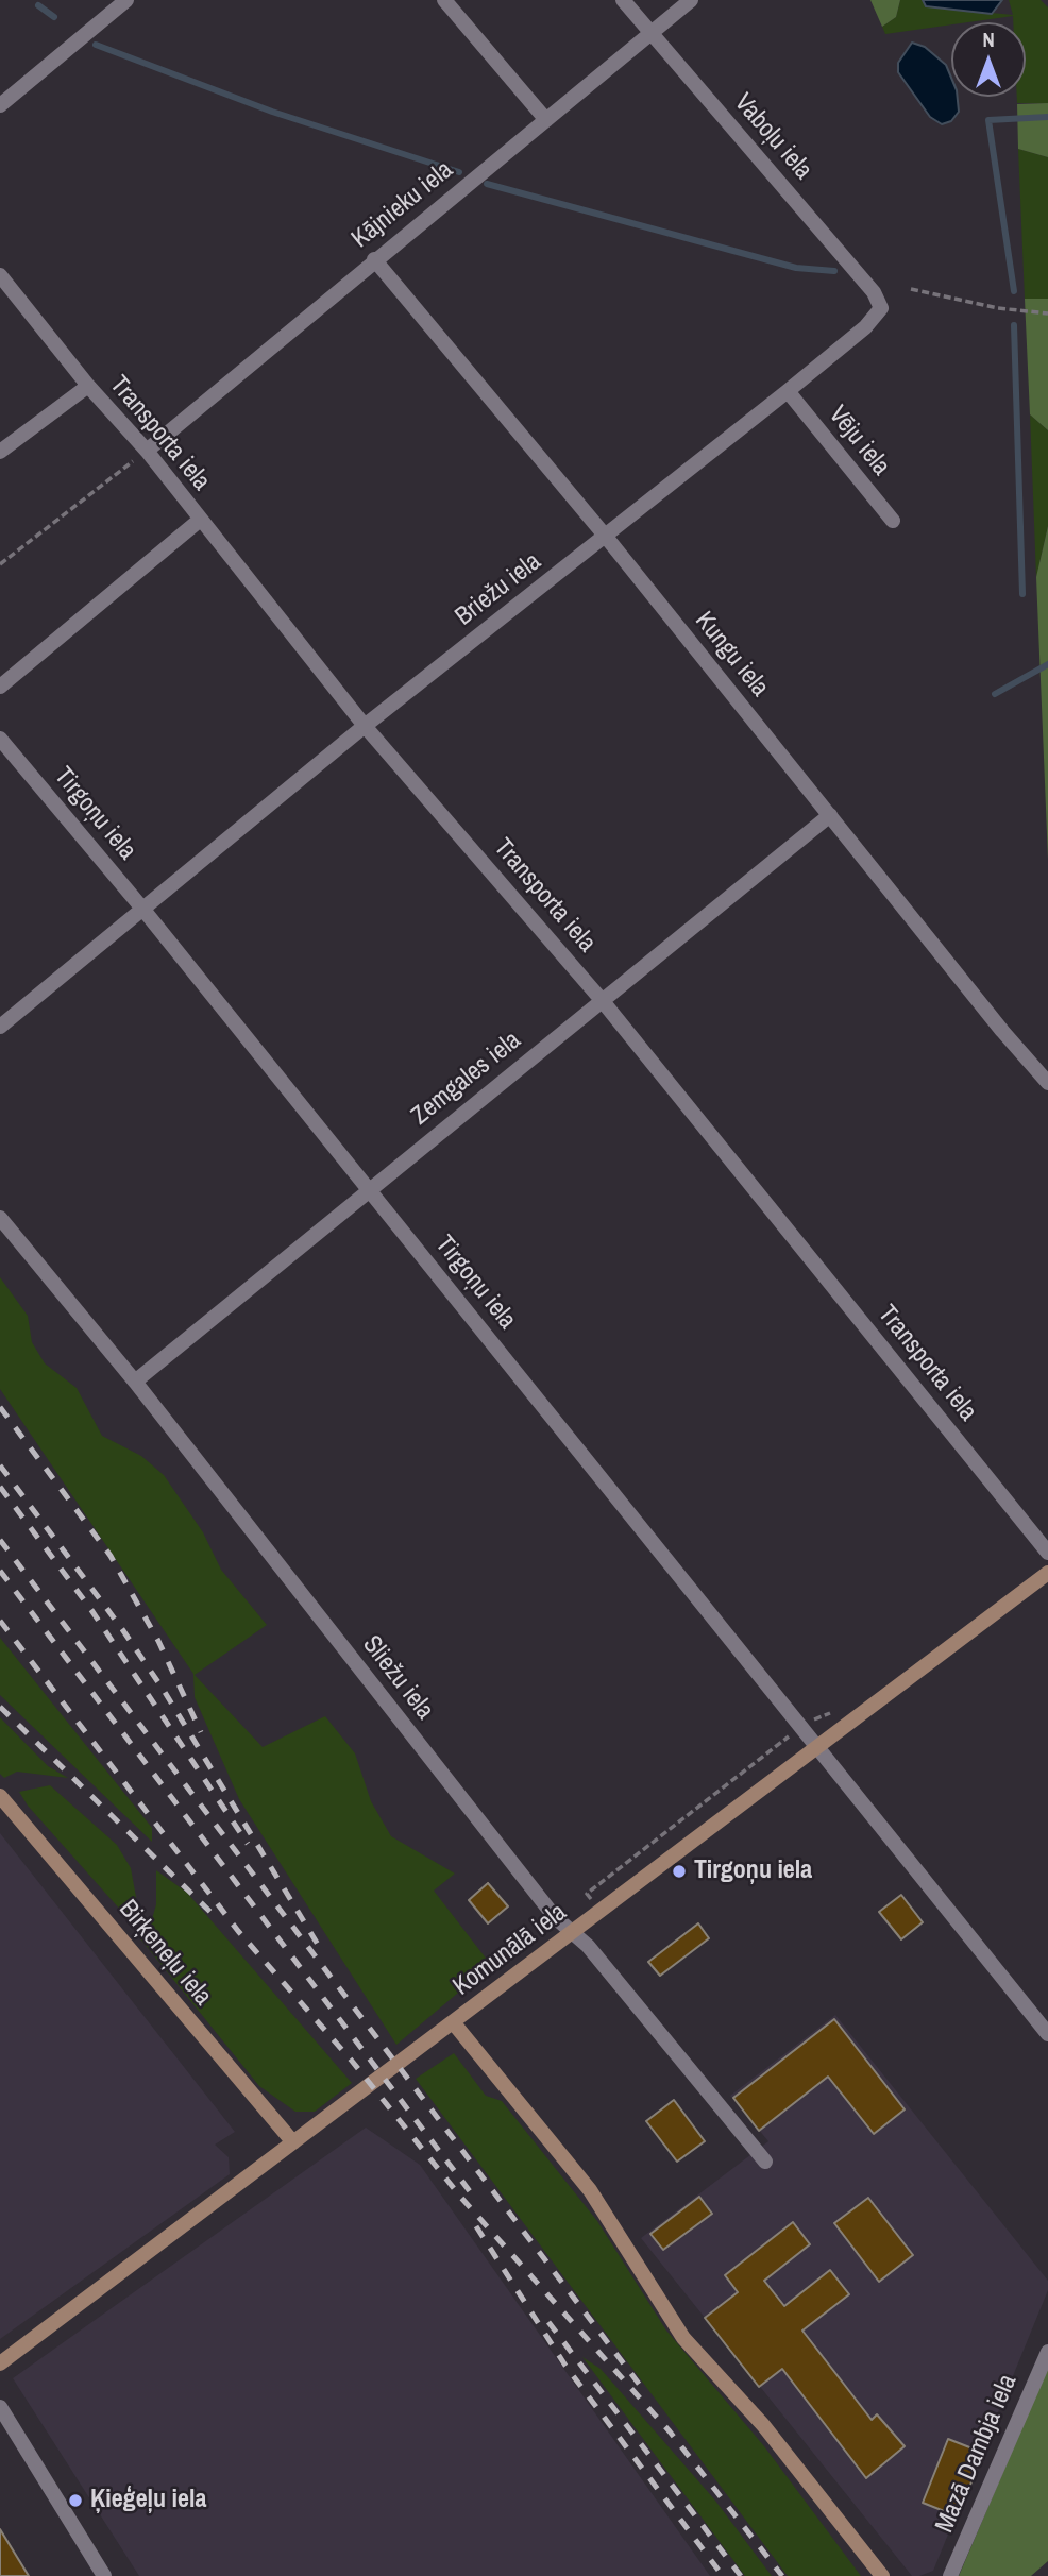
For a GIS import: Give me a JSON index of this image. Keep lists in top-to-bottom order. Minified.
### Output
{"streets":{"main road":["Komunālā iela","Birķeneļu iela"],"street":["Vaboļu iela","Kājnieku iela","Transporta iela","Vēju iela","Briežu iela","Kungu iela","Tirgoņu iela","Zemgales iela","Sliežu iela","Mazā Dambja iela"]},"crossings":[["Vaboļu iela","Kājnieku iela"],["Vaboļu iela","Briežu iela"],["Kājnieku iela","Transporta iela"],["Kājnieku iela","Kungu iela"],["Transporta iela","Briežu iela"],["Transporta iela","Zemgales iela"],["Vēju iela","Briežu iela"],["Briežu iela","Kungu iela"],["Briežu iela","Tirgoņu iela"],["Kungu iela","Zemgales iela"],["Tirgoņu iela","Zemgales iela"],["Tirgoņu iela","Komunālā iela"],["Zemgales iela","Sliežu iela"],["Sliežu iela","Komunālā iela"],["Komunālā iela","Birķeneļu iela"]],"places":["Tirgoņu iela","Ķieģeļu iela"],"north":"top"}
